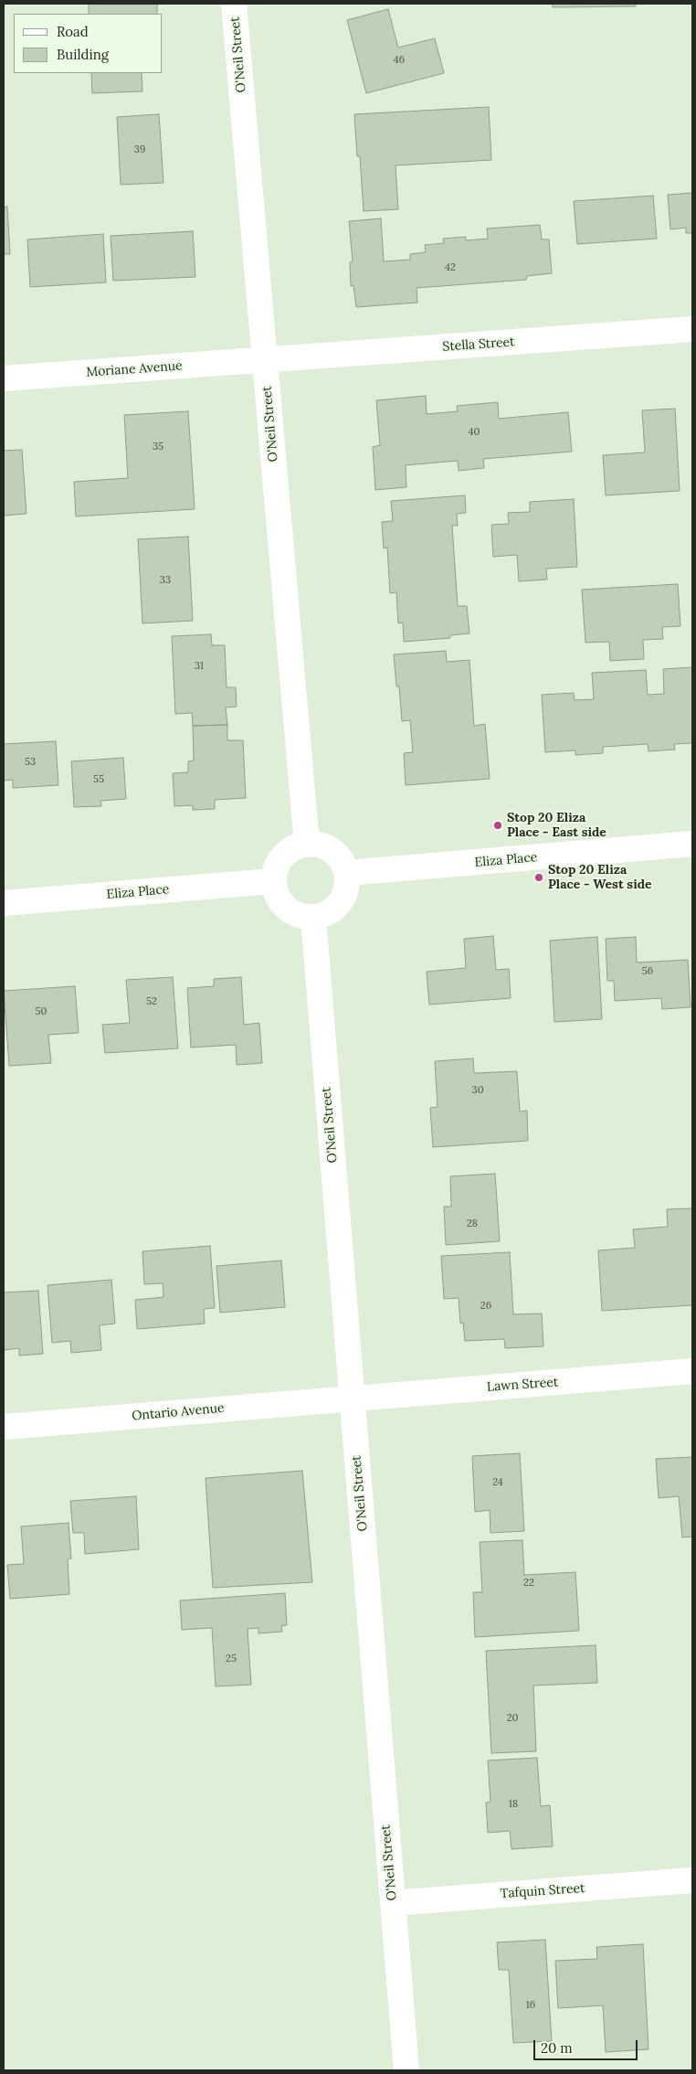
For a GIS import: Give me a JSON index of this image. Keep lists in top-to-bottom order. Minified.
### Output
{"streets":{"street":["O'Neil Street","Stella Street","Moriane Avenue","Eliza Place","Lawn Street","Ontario Avenue","Tafquin Street"]},"crossings":[["O'Neil Street","Stella Street"],["O'Neil Street","Moriane Avenue"],["O'Neil Street","Eliza Place"],["O'Neil Street","Lawn Street"],["O'Neil Street","Ontario Avenue"],["O'Neil Street","Tafquin Street"],["Stella Street","Moriane Avenue"],["Lawn Street","Ontario Avenue"]],"places":["Stop 20 Eliza Place - East side","Stop 20 Eliza Place - West side"],"house_numbers":["46","39","42","40","35","33","31","53","55","56","52","50","30","28","26","24","22","25","20","18","16"],"legend":["Road","Building"],"scale_bar":"20 m"}
